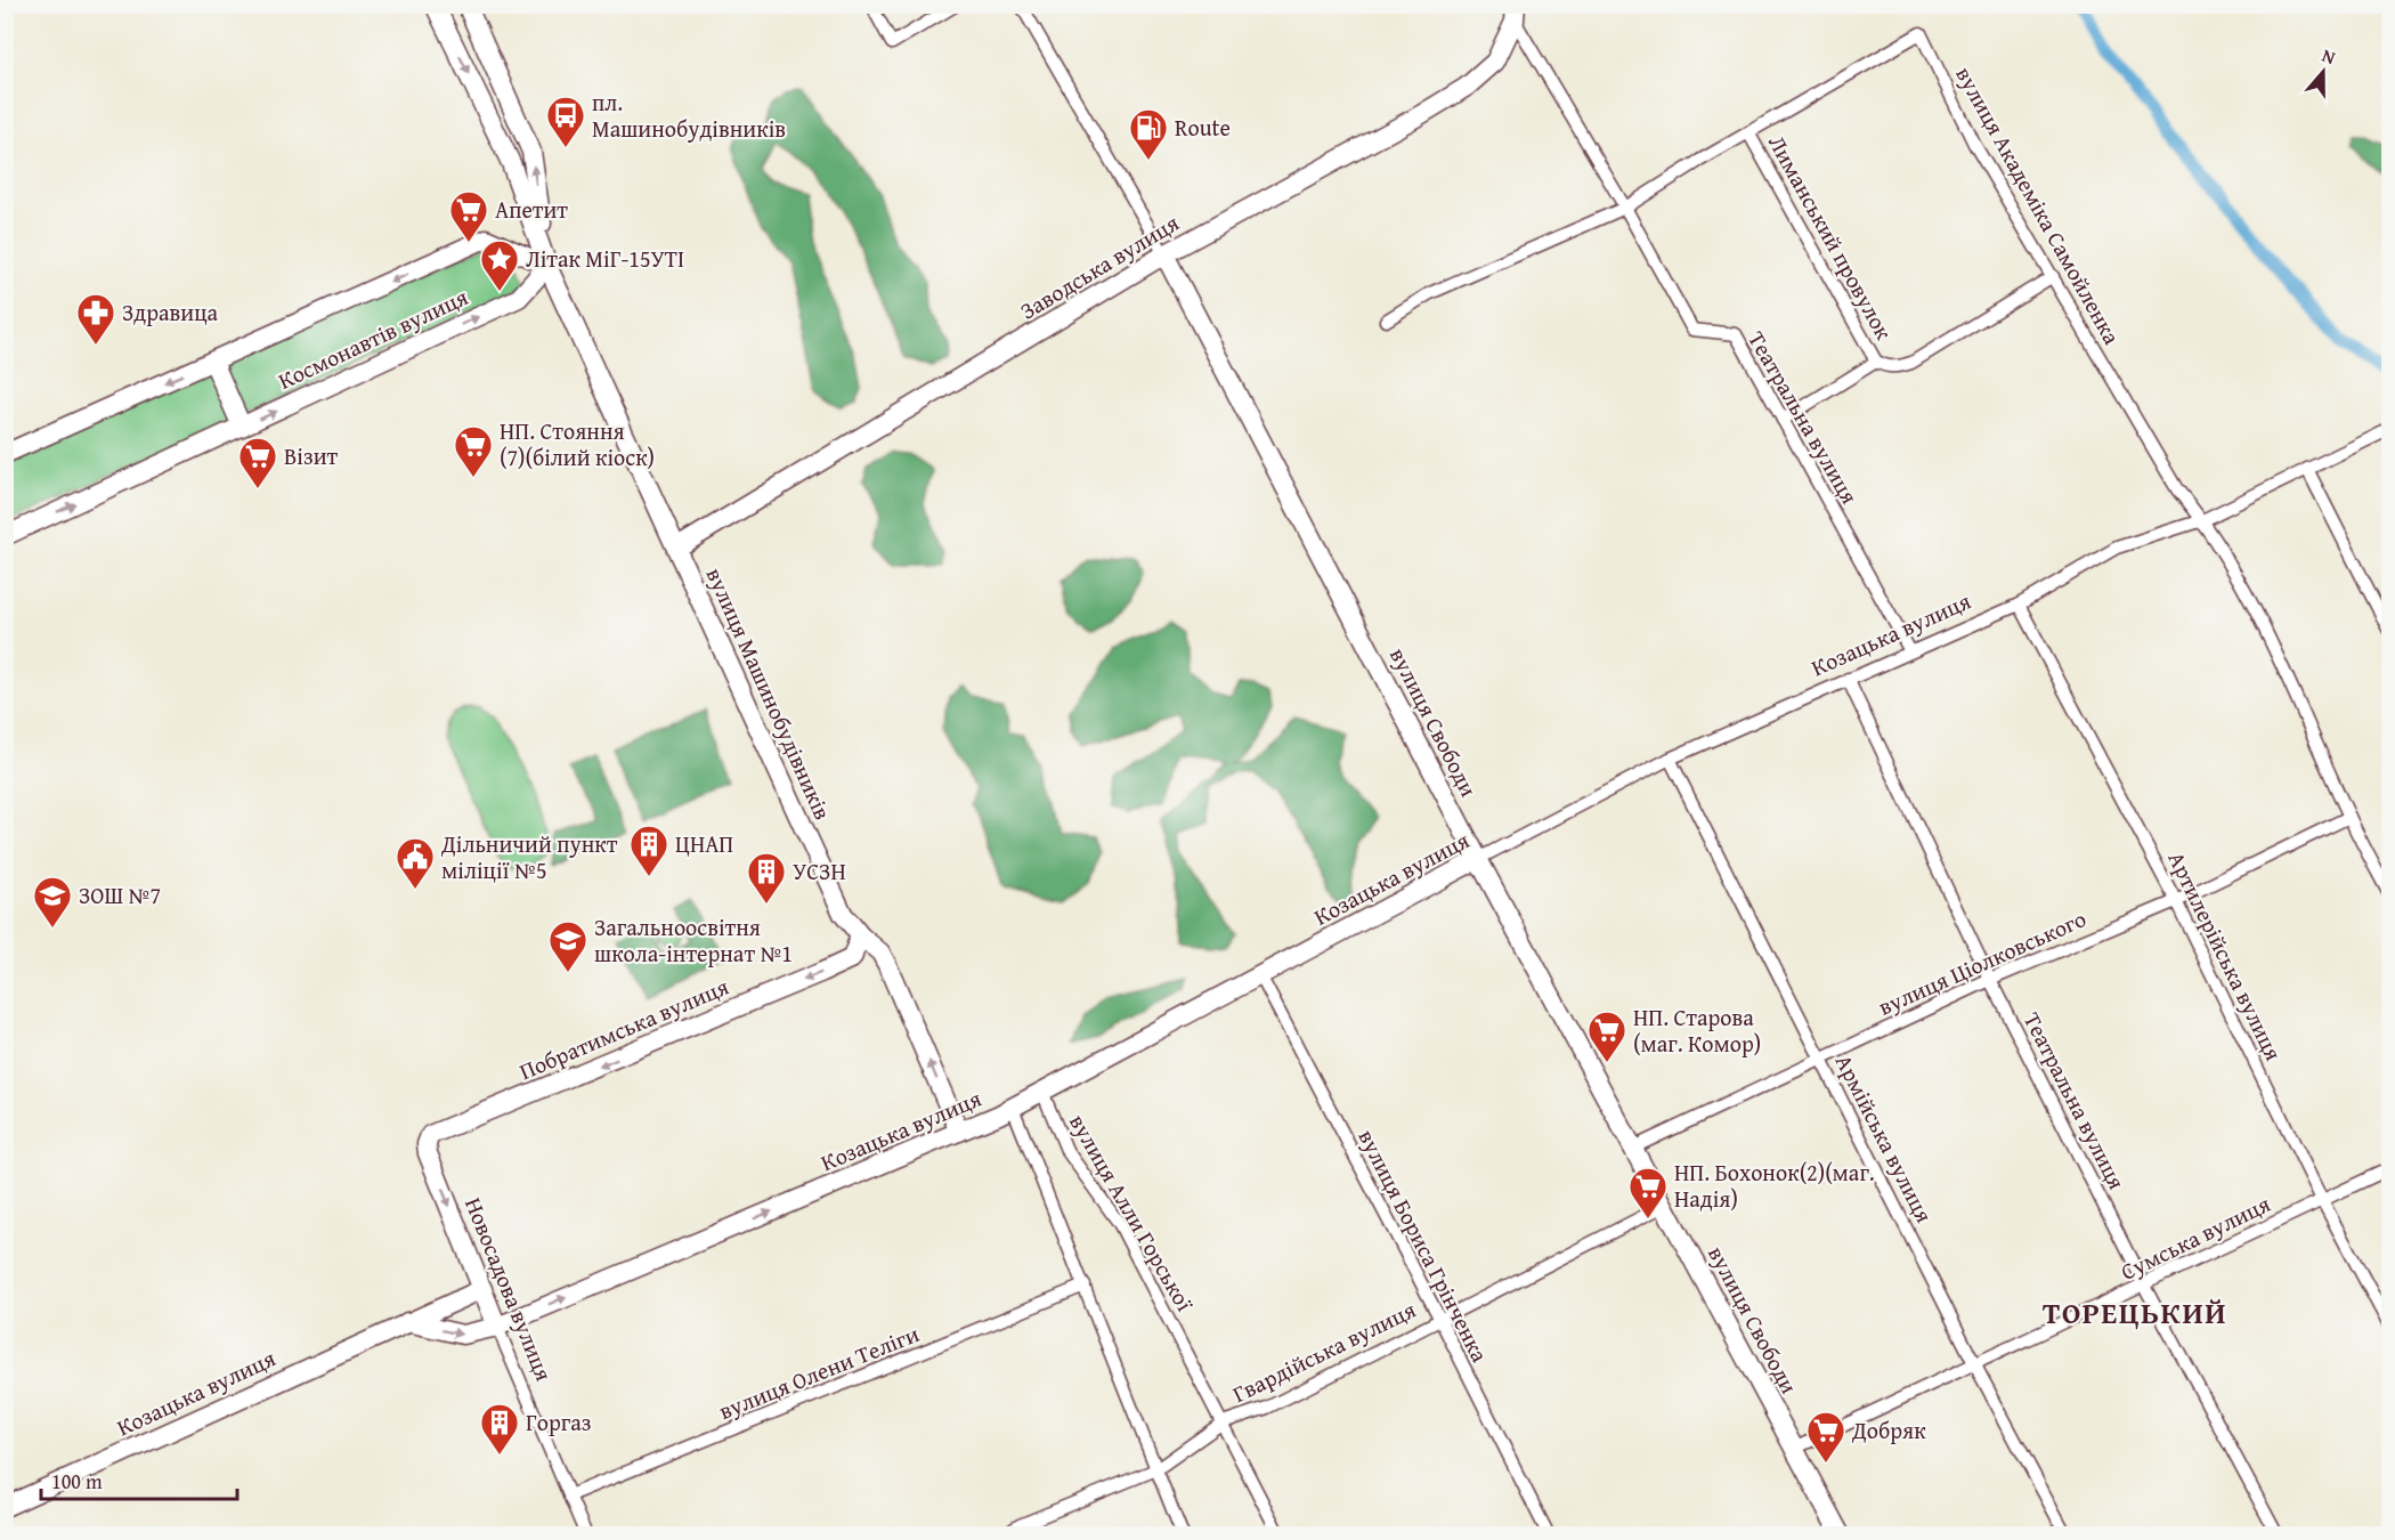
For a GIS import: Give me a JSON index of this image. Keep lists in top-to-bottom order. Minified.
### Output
{"streets":{"street":["вулиця Академіка Самойленка","Лиманський провулок","Заводська вулиця","Космонавтів вулиця","Театральна вулиця","Козацька вулиця","вулиця Машинобудівників","вулиця Свободи","Артилерійська вулиця","вулиця Ціолковського","Побратимська вулиця","Армійська вулиця","вулиця Алли Горської","Сумська вулиця","вулиця Бориса Грінченка","Новосадова вулиця","Гвардійська вулиця","вулиця Олени Теліги"]},"crossings":[["вулиця Академіка Самойленка","Лиманський провулок"],["вулиця Академіка Самойленка","Театральна вулиця"],["вулиця Академіка Самойленка","Козацька вулиця"],["вулиця Академіка Самойленка","вулиця Ціолковського"],["Заводська вулиця","Театральна вулиця"],["Заводська вулиця","вулиця Машинобудівників"],["Заводська вулиця","вулиця Свободи"],["Космонавтів вулиця","вулиця Машинобудівників"],["Театральна вулиця","Козацька вулиця"],["Театральна вулиця","вулиця Ціолковського"],["Театральна вулиця","Сумська вулиця"],["Козацька вулиця","вулиця Машинобудівників"],["Козацька вулиця","вулиця Свободи"],["Козацька вулиця","Артилерійська вулиця"],["Козацька вулиця","Армійська вулиця"],["Козацька вулиця","вулиця Алли Горської"],["Козацька вулиця","вулиця Бориса Грінченка"],["Козацька вулиця","Новосадова вулиця"],["вулиця Машинобудівників","Побратимська вулиця"],["вулиця Свободи","вулиця Ціолковського"],["вулиця Свободи","Сумська вулиця"],["вулиця Свободи","Гвардійська вулиця"],["Артилерійська вулиця","вулиця Ціолковського"],["Артилерійська вулиця","Сумська вулиця"],["вулиця Ціолковського","Армійська вулиця"],["Побратимська вулиця","Новосадова вулиця"],["Армійська вулиця","Сумська вулиця"],["вулиця Алли Горської","Гвардійська вулиця"],["вулиця Бориса Грінченка","Гвардійська вулиця"],["Новосадова вулиця","вулиця Олени Теліги"]],"one_way":["Побратимська вулиця","Новосадова вулиця"],"districts":["ТОРЕЦЬКИЙ"],"places":{"bus stop":["пл. Машинобудівників"],"fuel station":["Route"],"supermarket":["Апетит","НП. Стояння (7)(білий кіоск)","Візит","НП. Старова (маг. Комор)","НП. Бохонок(2)(маг. Надія)","Добряк"],"place":["Літак МіГ-15УТІ"],"pharmacy":["Здравица"],"building":["ЦНАП","УСЗН","Горгаз"],"public building":["Дільничий пункт міліції №5"],"school or university":["ЗОШ №7","Загальноосвітня школа-інтернат №1"]},"scale_bar":"100 m","north":"top"}
